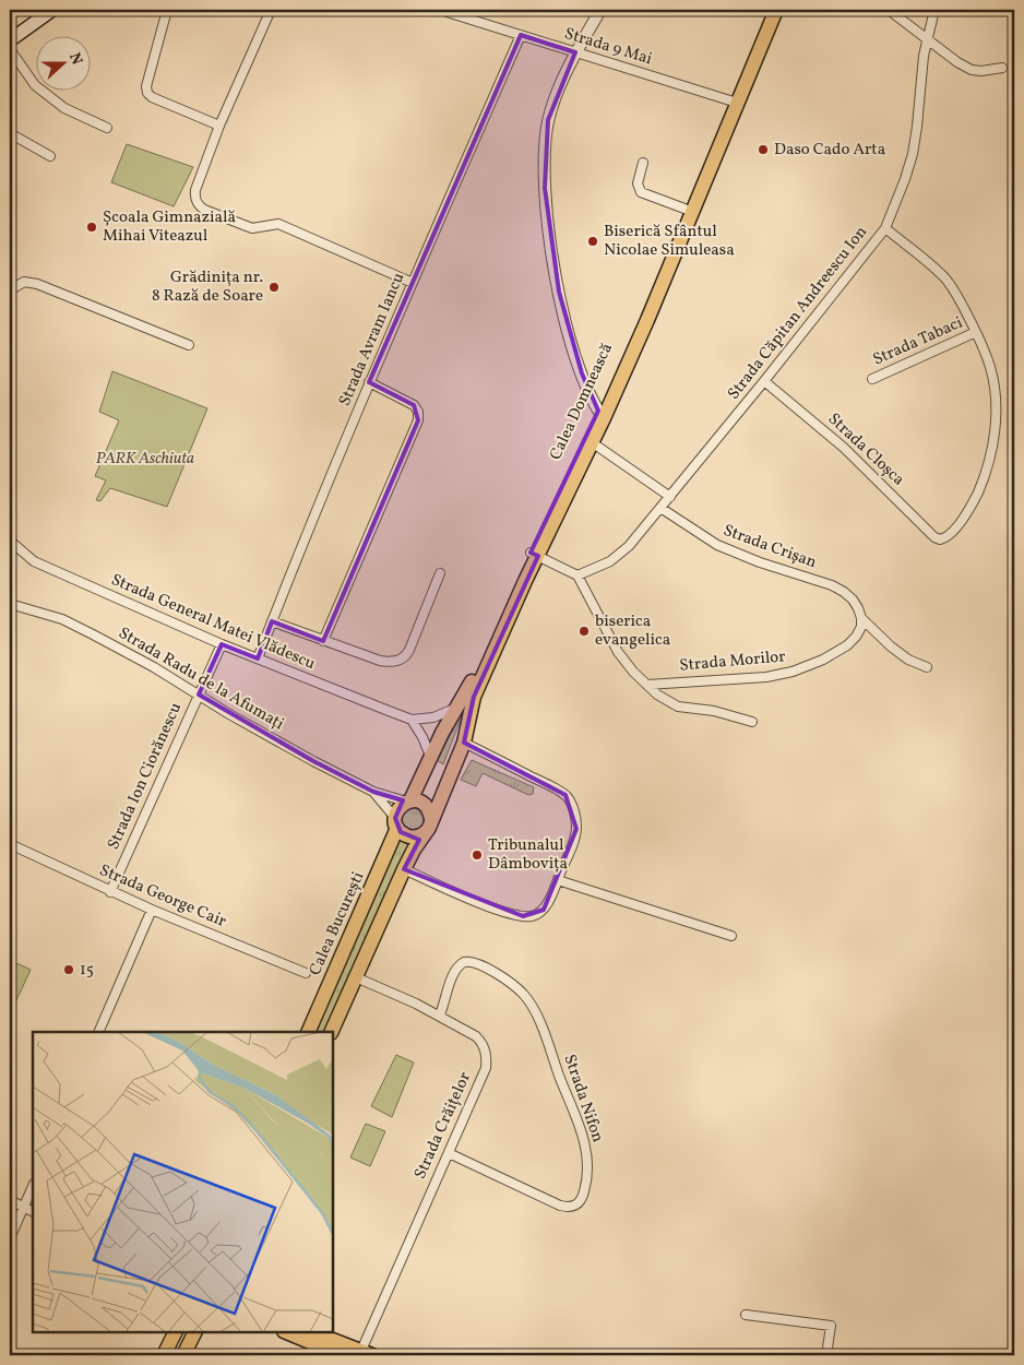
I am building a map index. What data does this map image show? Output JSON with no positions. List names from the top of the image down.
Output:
{
  "streets": {
    "main road": ["Calea Domnească", "Calea București"],
    "street": [
      "Strada 9 Mai",
      "Strada Căpitan Andreescu Ion",
      "Strada Avram Iancu",
      "Strada Tabaci",
      "Strada Cloșca",
      "Strada Crișan",
      "Strada General Matei Vlădescu",
      "Strada Morilor",
      "Strada Radu de la Afumați",
      "Strada Ion Ciorănescu",
      "Strada George Cair",
      "Strada Nifon",
      "Strada Crăițelor"
    ]
  },
  "crossings": [
    ["Strada 9 Mai", "Strada Avram Iancu"],
    ["Strada 9 Mai", "Calea Domnească"],
    ["Strada Căpitan Andreescu Ion", "Strada Cloșca"],
    ["Strada Căpitan Andreescu Ion", "Strada Crișan"],
    ["Strada Avram Iancu", "Strada General Matei Vlădescu"],
    ["Strada Tabaci", "Strada Cloșca"],
    ["Calea Domnească", "Strada General Matei Vlădescu"],
    ["Calea Domnească", "Strada Radu de la Afumați"],
    ["Calea Domnească", "Calea București"],
    ["Strada Crișan", "Strada Morilor"],
    ["Strada General Matei Vlădescu", "Strada Ion Ciorănescu"],
    ["Strada Radu de la Afumați", "Strada Ion Ciorănescu"],
    ["Strada Radu de la Afumați", "Calea București"],
    ["Strada Ion Ciorănescu", "Strada George Cair"],
    ["Strada Nifon", "Strada Crăițelor"]
  ],
  "parks": ["PARK Aschiuta"],
  "places": [
    "Daso Cado Arta",
    "Școala Gimnazială Mihai Viteazul",
    "Biserică Sfântul Nicolae Simuleasa",
    "Grădiniţa nr. 8 Rază de Soare",
    "biserica evangelica",
    "Tribunalul Dâmbovița",
    "15"
  ],
  "north": "right"
}
